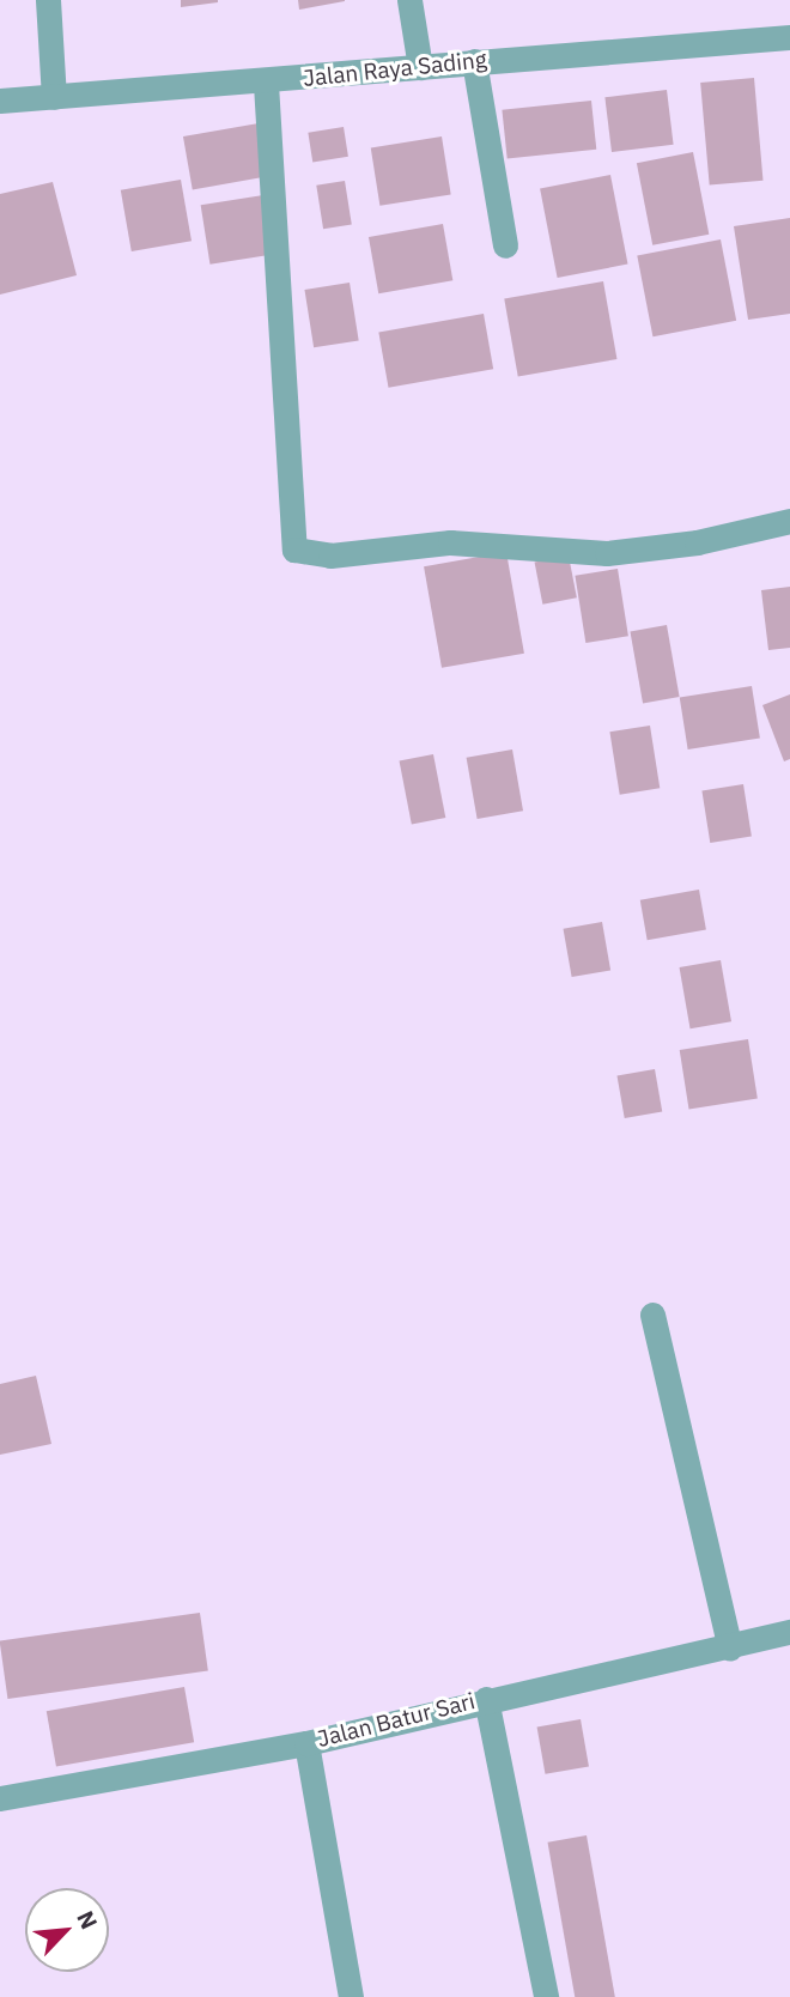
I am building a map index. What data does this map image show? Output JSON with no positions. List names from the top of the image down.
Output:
{
  "streets": {
    "street": ["Jalan Raya Sading", "Jalan Batur Sari"]
  },
  "north": "top right"
}
